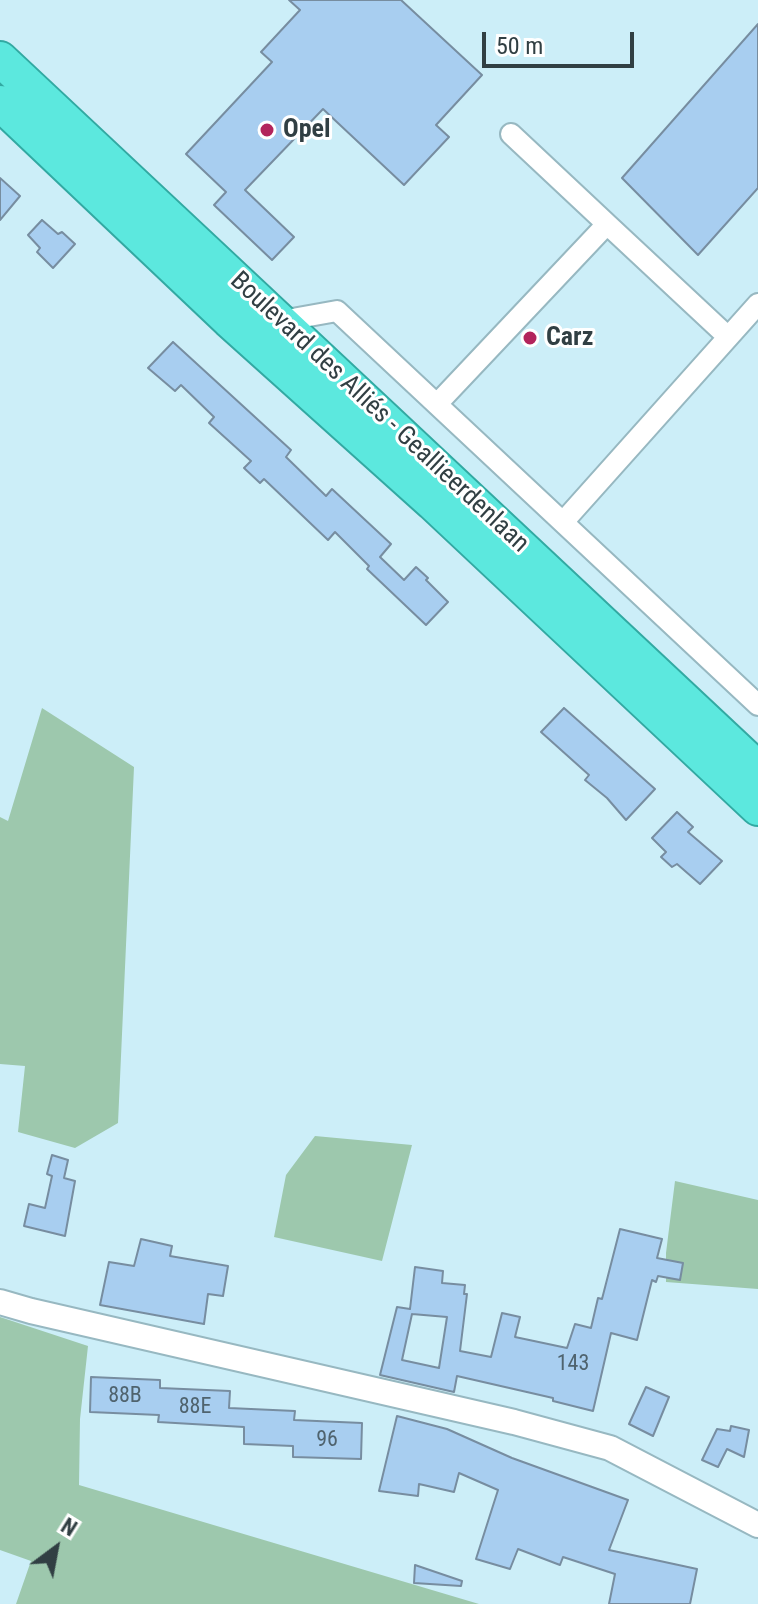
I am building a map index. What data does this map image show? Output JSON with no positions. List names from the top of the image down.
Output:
{
  "streets": {
    "highway": ["Boulevard des Alliés - Geallieerdenlaan"]
  },
  "places": ["Opel", "Carz"],
  "house_numbers": [
    "143",
    "88B",
    "88E",
    "96"
  ],
  "scale_bar": "50 m",
  "north": "top right"
}
